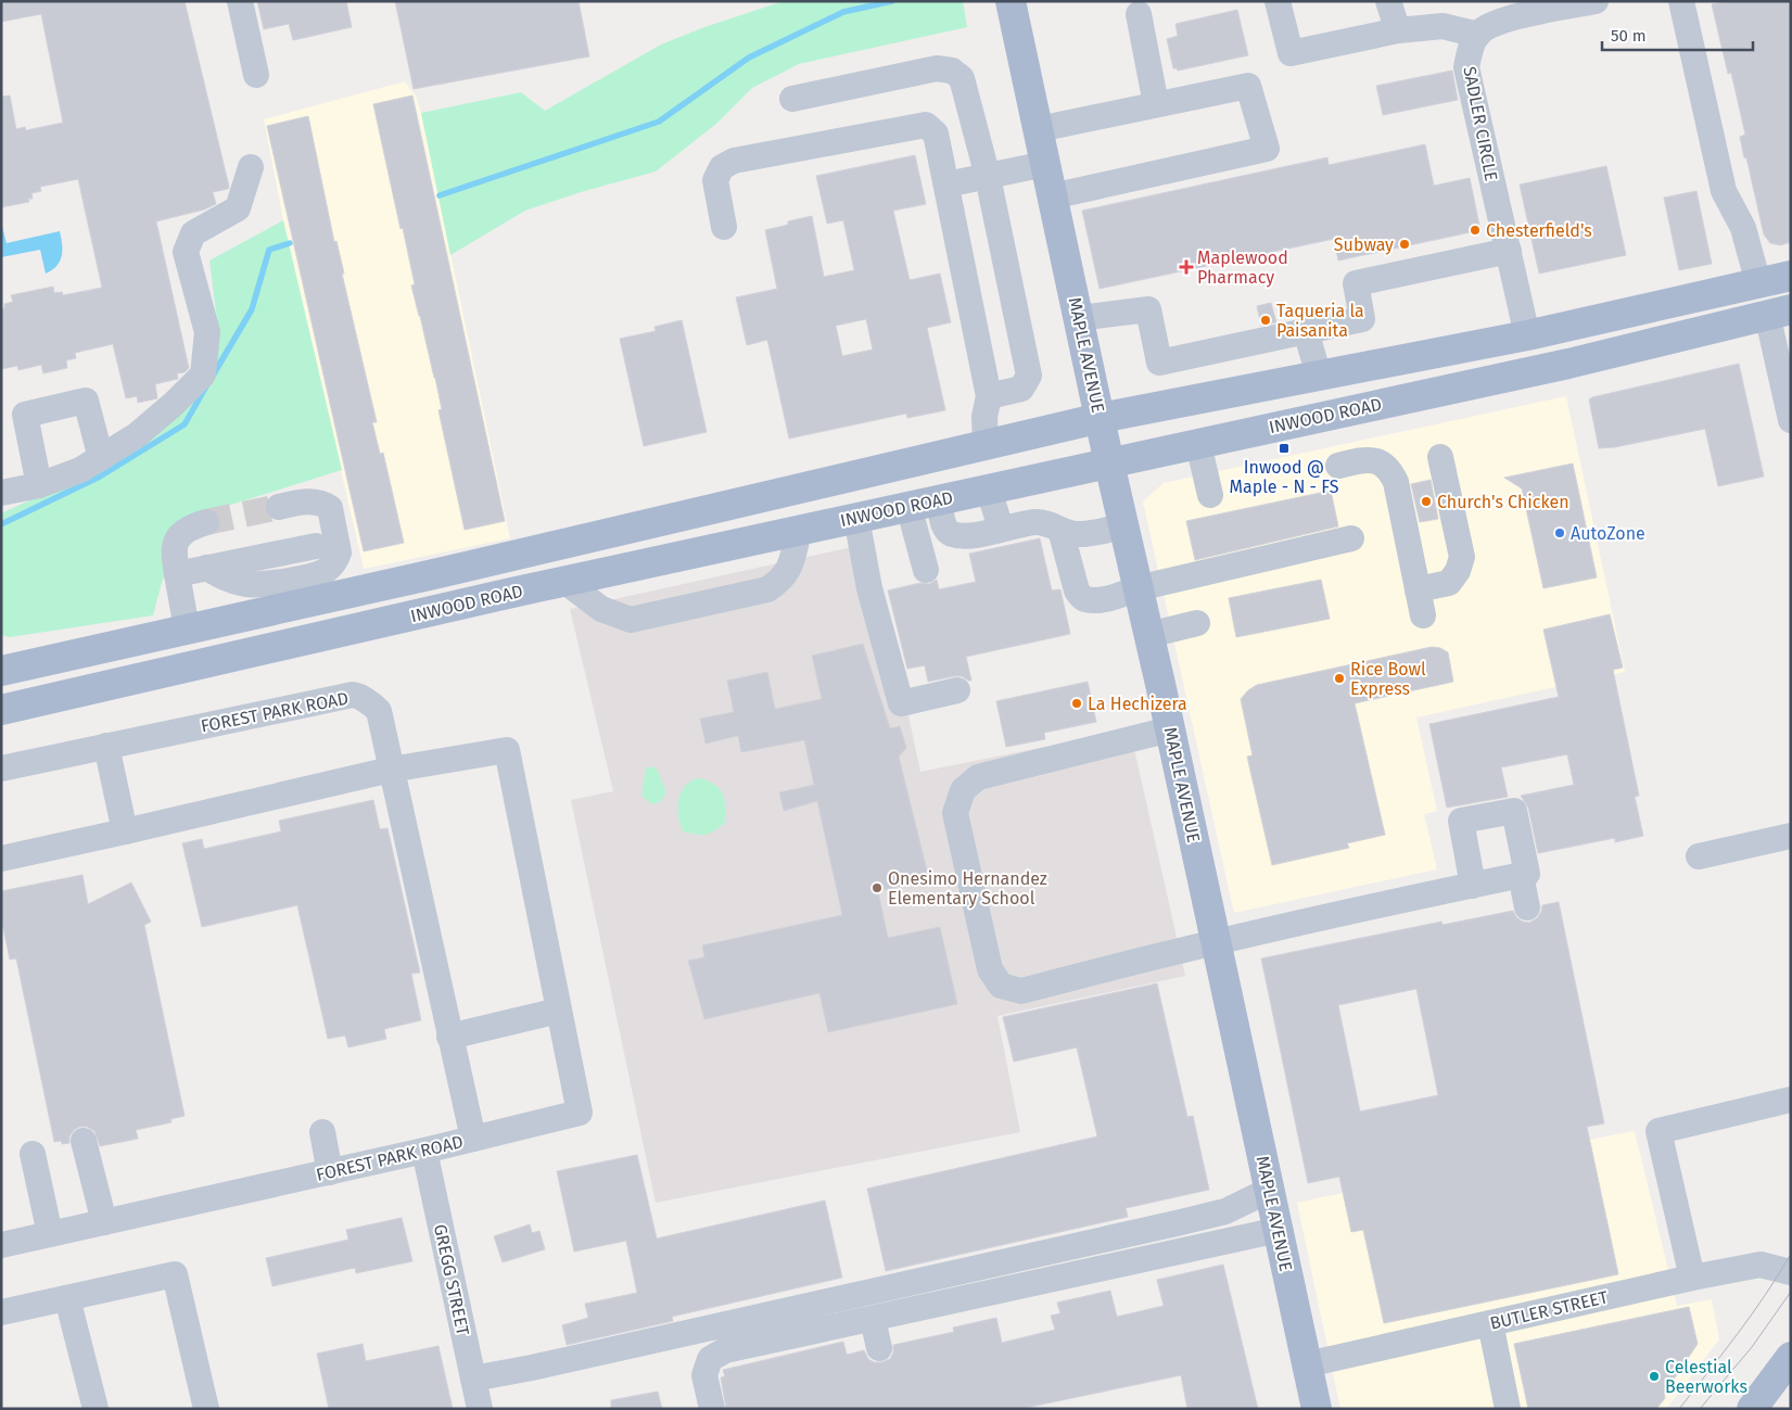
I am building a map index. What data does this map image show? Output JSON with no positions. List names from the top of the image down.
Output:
{
  "streets": {
    "main road": ["MAPLE AVENUE", "INWOOD ROAD"],
    "street": [
      "SADLER CIRCLE",
      "FOREST PARK ROAD",
      "GREGG STREET",
      "BUTLER STREET"
    ]
  },
  "crossings": [
    ["SADLER CIRCLE", "INWOOD ROAD"],
    ["MAPLE AVENUE", "INWOOD ROAD"],
    ["MAPLE AVENUE", "BUTLER STREET"],
    ["FOREST PARK ROAD", "GREGG STREET"]
  ],
  "places": {
    "other": [
      "Chesterfield's",
      "Subway",
      "Taqueria la Paisanita",
      "Church's Chicken",
      "AutoZone",
      "Rice Bowl Express",
      "La Hechizera",
      "Onesimo Hernandez Elementary School",
      "Celestial Beerworks"
    ],
    "health": ["Maplewood Pharmacy"],
    "transit": ["Inwood @ Maple - N - FS"]
  },
  "scale_bar": "50 m"
}
